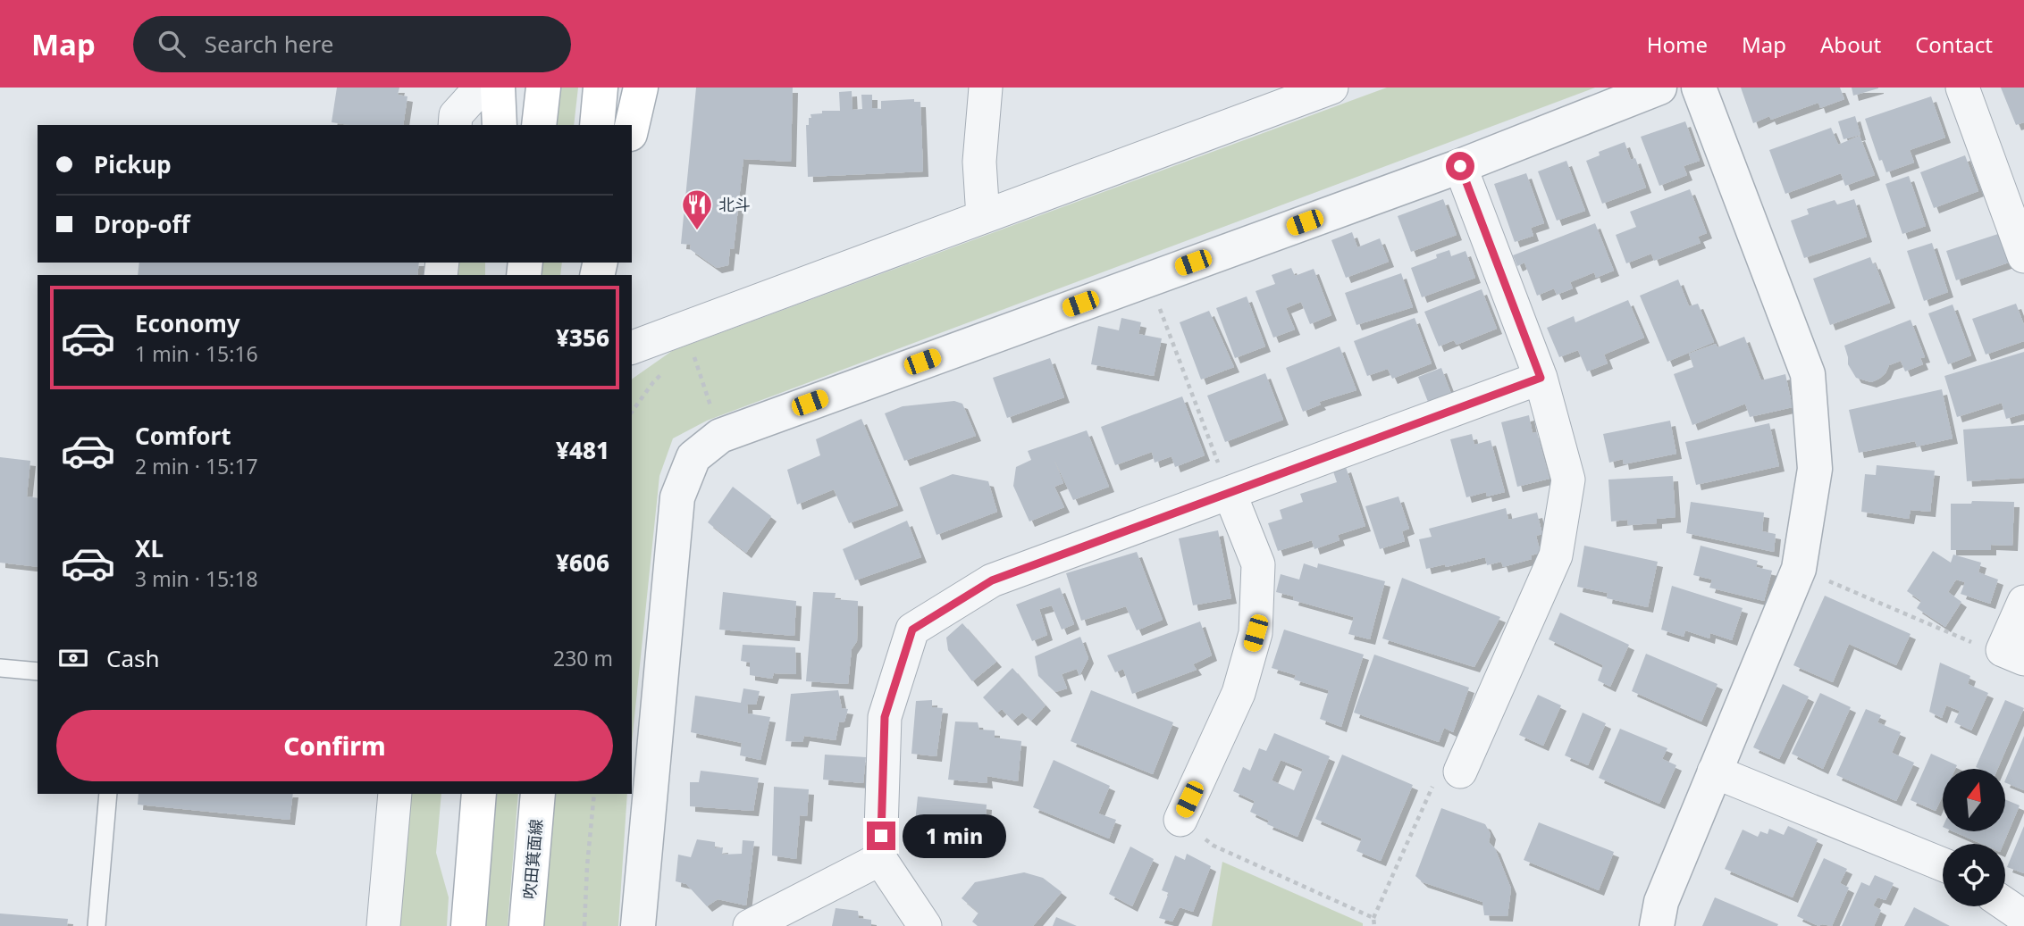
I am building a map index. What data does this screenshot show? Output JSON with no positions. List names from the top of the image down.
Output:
{
  "streets": {
    "main road": ["吹田箕面線"]
  },
  "places": {
    "restaurant": ["北斗"]
  },
  "north": "top",
  "page": {
    "header": "Map",
    "search": "Search here",
    "nav": [
      "Home",
      "Map",
      "About",
      "Contact"
    ],
    "banner": ["Pickup", "Drop-off"],
    "list": [
      {
        "name": "Economy",
        "note": "1 min · 15:16",
        "value": "¥356"
      },
      {
        "name": "Comfort",
        "note": "2 min · 15:17",
        "value": "¥481"
      },
      {
        "name": "XL",
        "note": "3 min · 15:18",
        "value": "¥606"
      }
    ],
    "pay": ["Cash", "230 m"],
    "buttons": "Confirm",
    "bubble": "1 min"
  }
}
